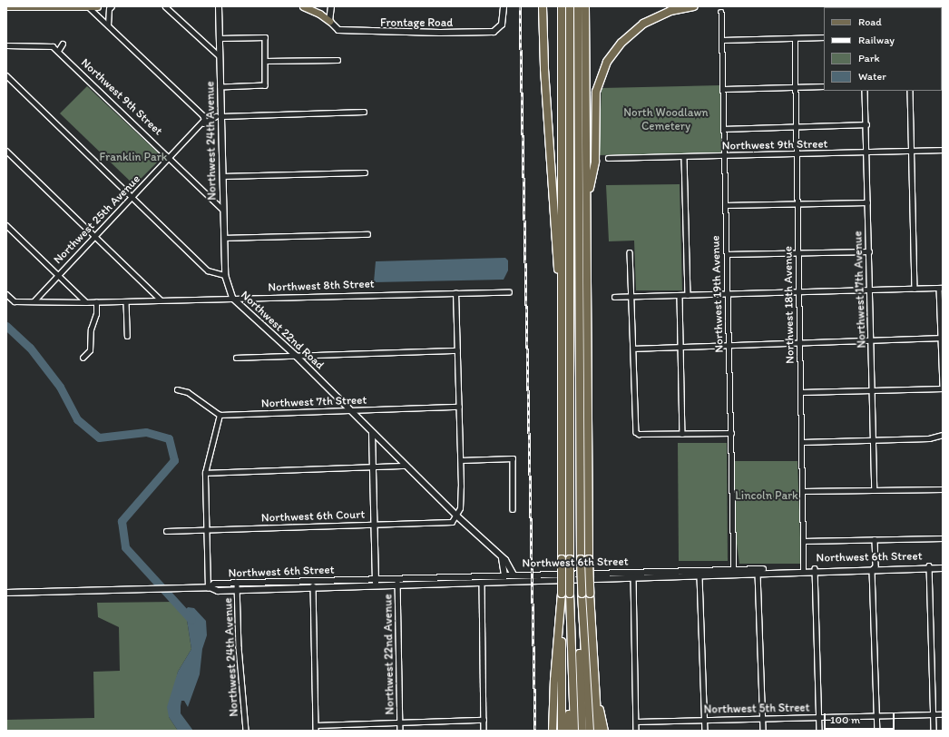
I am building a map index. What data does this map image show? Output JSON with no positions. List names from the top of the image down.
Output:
{
  "streets": {
    "street": [
      "Frontage Road",
      "Northwest 9th Street",
      "Northwest 24th Avenue",
      "Northwest 25th Avenue",
      "Northwest 8th Street",
      "Northwest 17th Avenue",
      "Northwest 19th Avenue",
      "Northwest 18th Avenue",
      "Northwest 22nd Road",
      "Northwest 7th Street",
      "Northwest 6th Court",
      "Northwest 6th Street",
      "Northwest 22nd Avenue",
      "Northwest 5th Street"
    ]
  },
  "crossings": [
    ["Northwest 9th Street", "Northwest 24th Avenue"],
    ["Northwest 9th Street", "Northwest 25th Avenue"],
    ["Northwest 9th Street", "Northwest 17th Avenue"],
    ["Northwest 9th Street", "Northwest 19th Avenue"],
    ["Northwest 9th Street", "Northwest 18th Avenue"],
    ["Northwest 24th Avenue", "Northwest 25th Avenue"],
    ["Northwest 24th Avenue", "Northwest 22nd Road"],
    ["Northwest 24th Avenue", "Northwest 7th Street"],
    ["Northwest 24th Avenue", "Northwest 6th Court"],
    ["Northwest 24th Avenue", "Northwest 6th Street"],
    ["Northwest 25th Avenue", "Northwest 8th Street"],
    ["Northwest 8th Street", "Northwest 22nd Road"],
    ["Northwest 19th Avenue", "Northwest 6th Street"],
    ["Northwest 18th Avenue", "Northwest 6th Street"],
    ["Northwest 22nd Road", "Northwest 7th Street"],
    ["Northwest 22nd Road", "Northwest 6th Court"],
    ["Northwest 22nd Road", "Northwest 6th Street"],
    ["Northwest 22nd Road", "Northwest 22nd Avenue"],
    ["Northwest 6th Court", "Northwest 22nd Avenue"],
    ["Northwest 6th Street", "Northwest 22nd Avenue"]
  ],
  "parks": ["North Woodlawn Cemetery", "Franklin Park", "Lincoln Park"],
  "legend": [
    "Road",
    "Railway",
    "Park",
    "Water"
  ],
  "scale_bar": "100 m"
}
